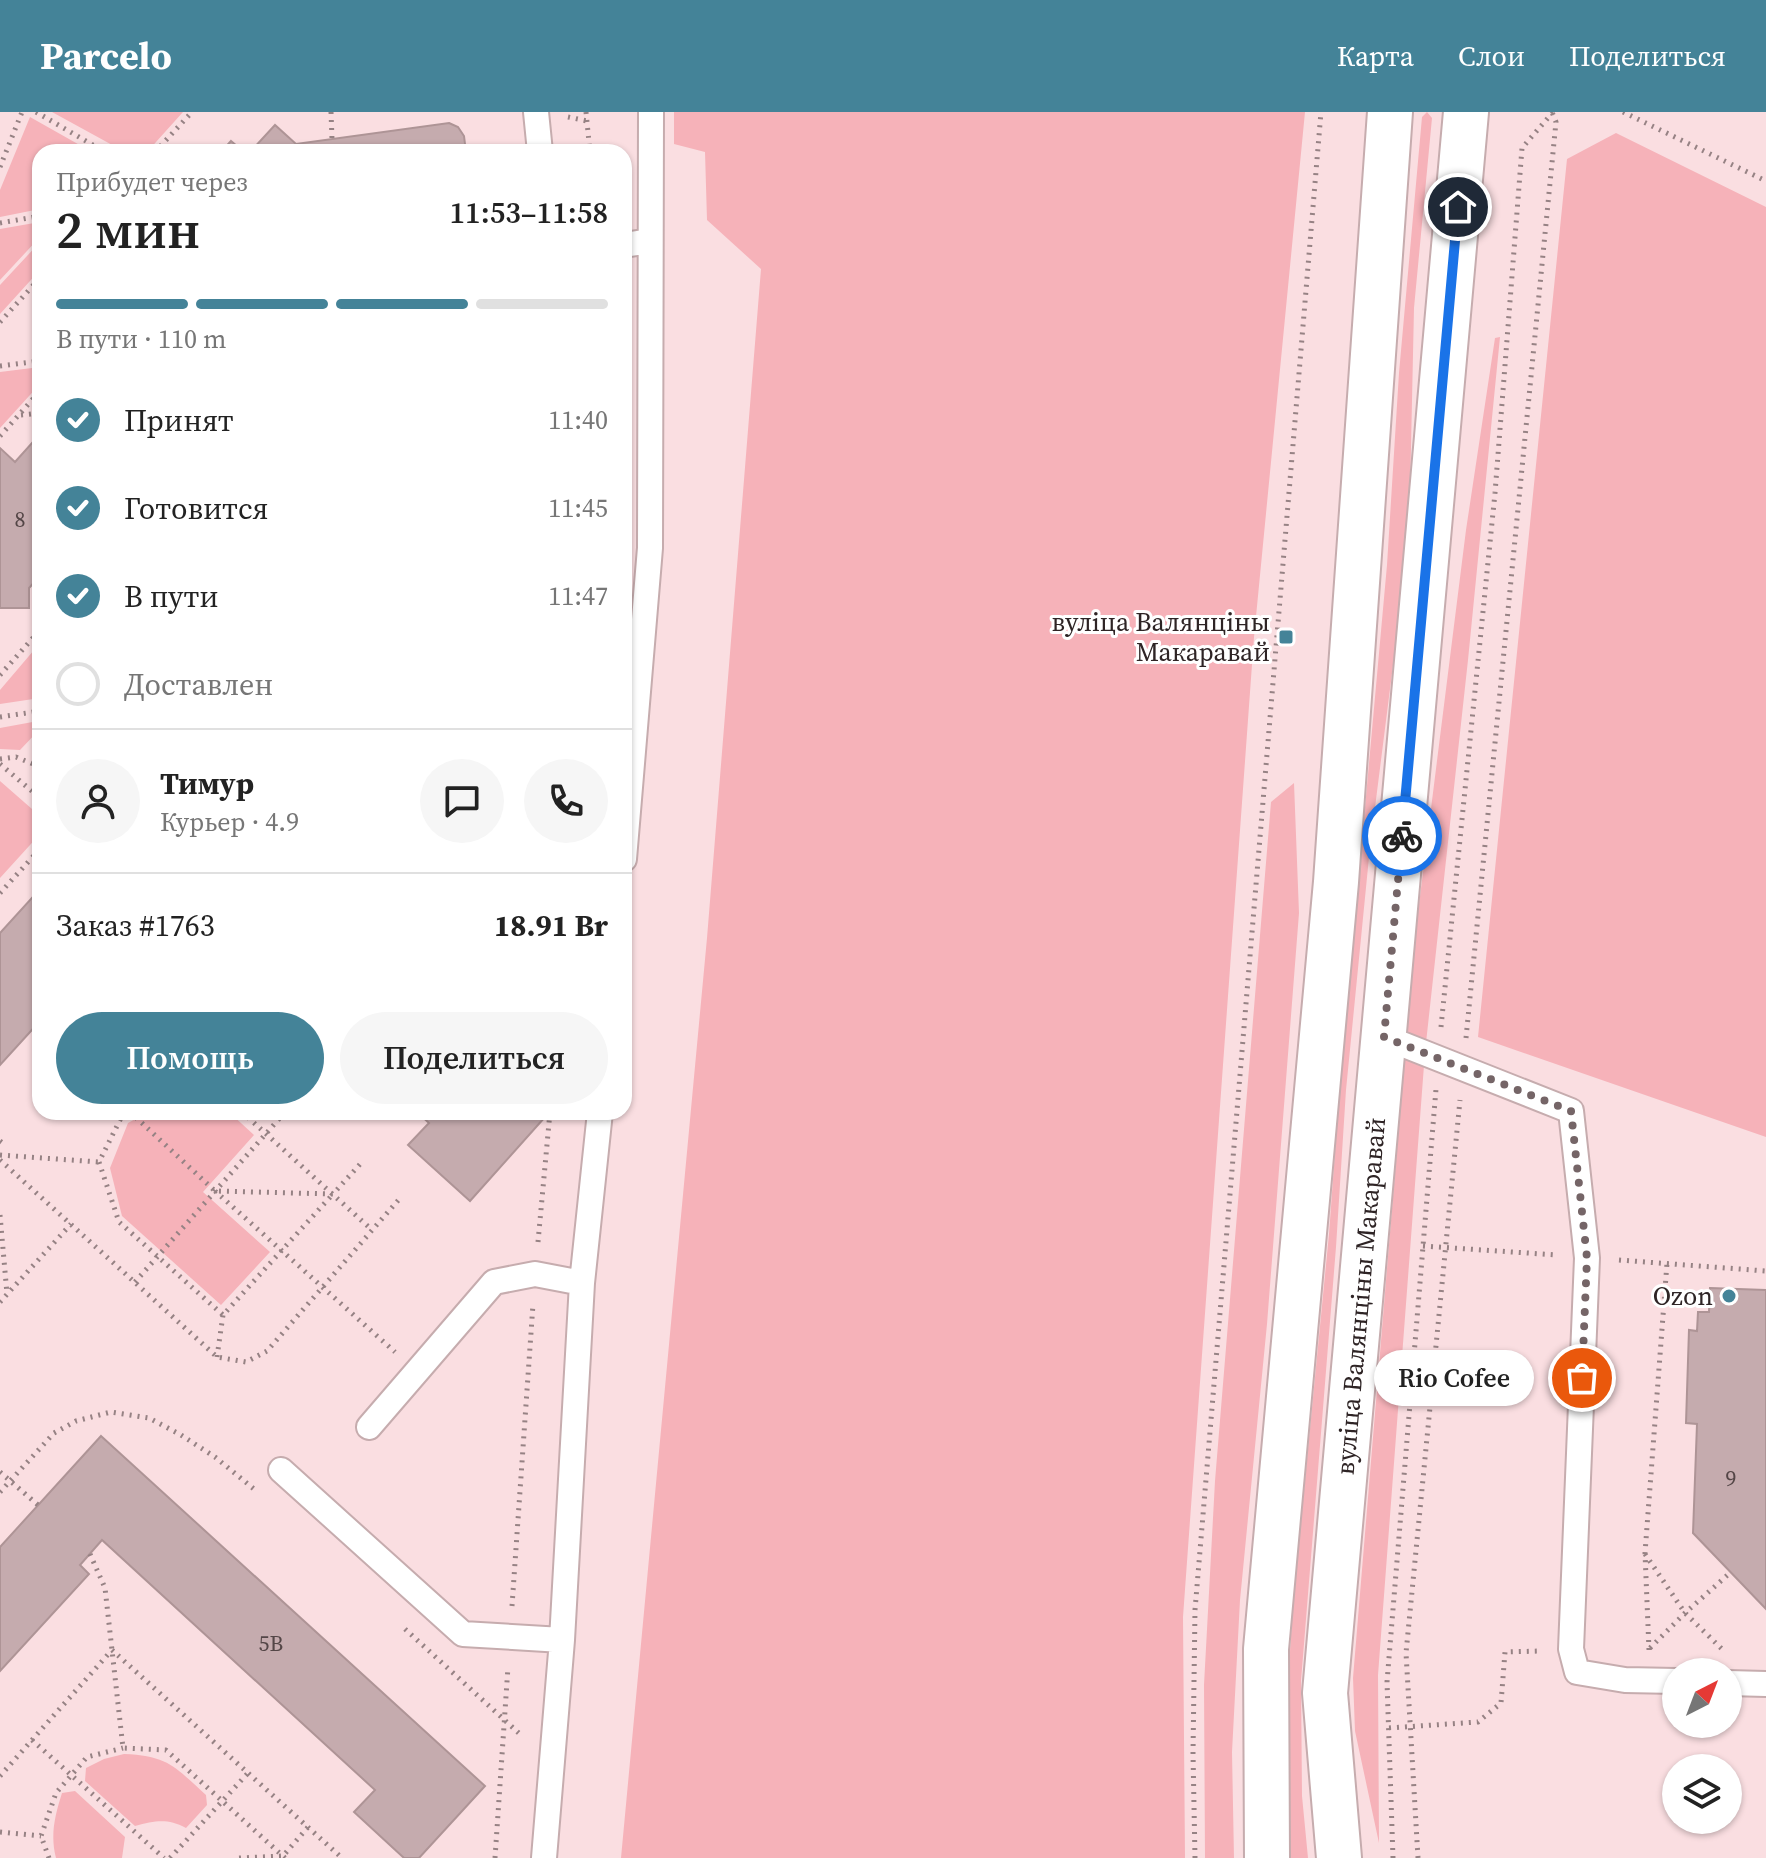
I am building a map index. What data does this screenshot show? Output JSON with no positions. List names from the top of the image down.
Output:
{
  "streets": {
    "street": ["вуліца Валянціны Макаравай"]
  },
  "places": {
    "transit": ["вуліца Валянціны Макаравай"],
    "other": ["Ozon", "Rio Cofee"]
  },
  "house_numbers": ["8", "9", "5В"],
  "north": "top right",
  "page": {
    "header": "Parcelo",
    "nav": ["Карта", "Слои", "Поделиться"],
    "heading": ["2 мин", "Прибудет через", "11:53–11:58"],
    "panel": [
      "Тимур",
      "Курьер · 4.9",
      "Заказ #1763",
      "18.91 Br"
    ],
    "bar": "В пути · 110 m",
    "list": [
      ["Принят", "11:40"],
      ["Готовится", "11:45"],
      ["В пути", "11:47"],
      "Доставлен"
    ],
    "buttons": ["Помощь", "Поделиться"],
    "bubble": "Rio Cofee"
  }
}
